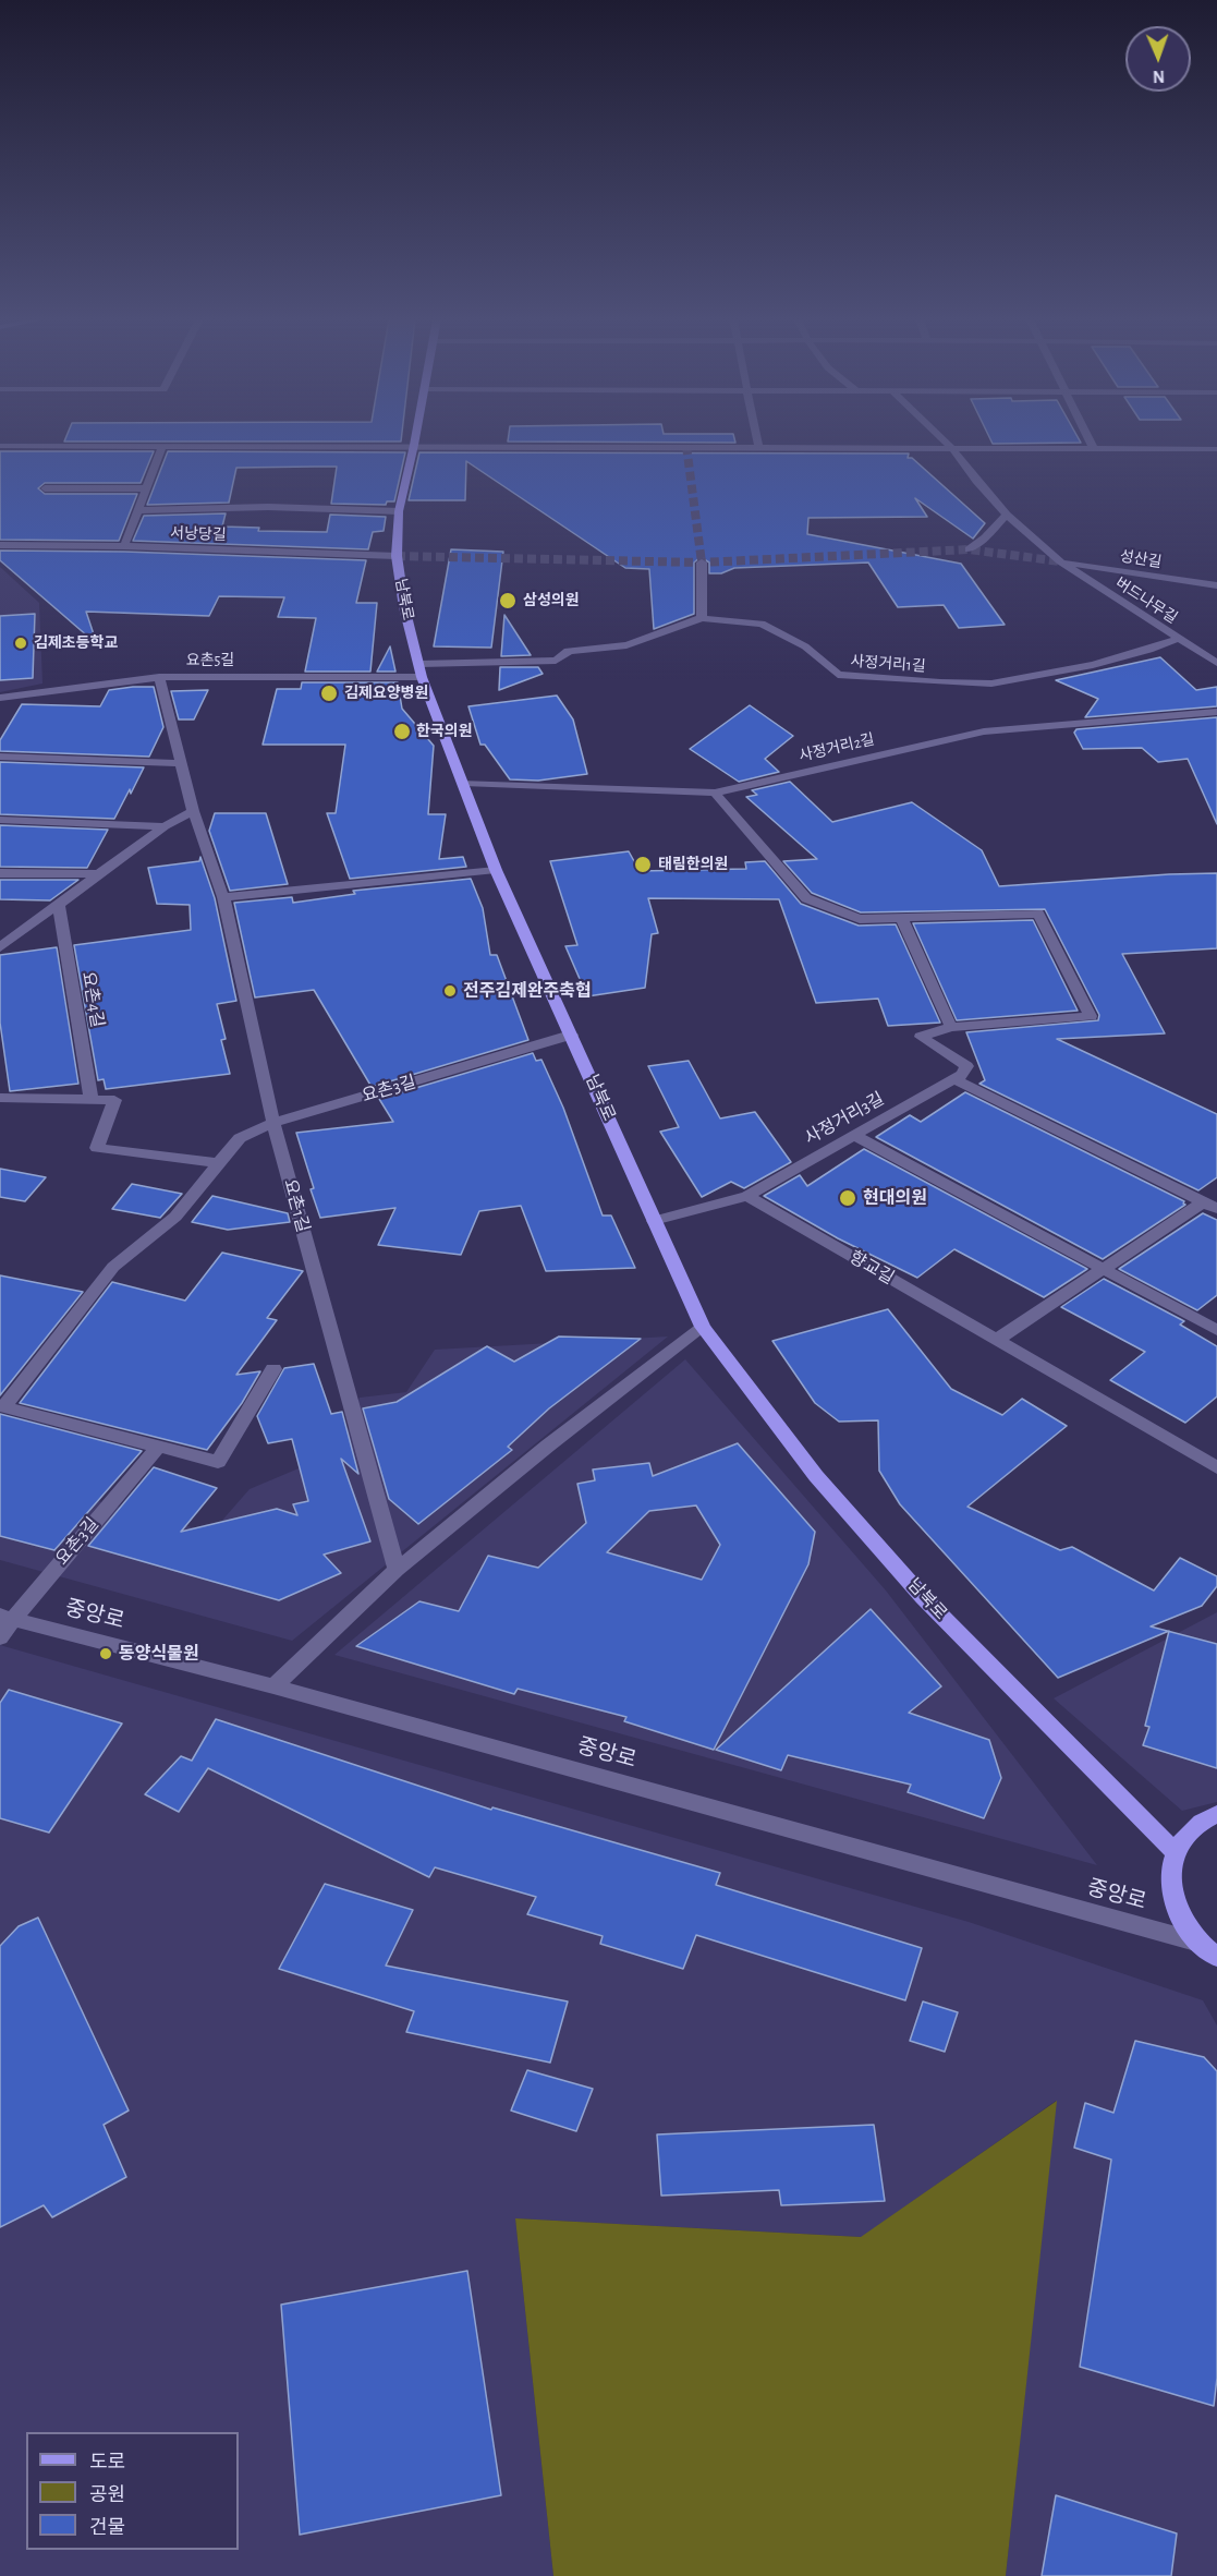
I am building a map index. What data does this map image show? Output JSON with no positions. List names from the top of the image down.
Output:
{
  "streets": {
    "main road": ["남북로"],
    "street": [
      "서낭당길",
      "성산길",
      "버드나무길",
      "요촌5길",
      "사정거리1길",
      "사정거리2길",
      "요촌4길",
      "요촌3길",
      "사정거리3길",
      "요촌1길",
      "향교길",
      "중앙로"
    ]
  },
  "crossings": [
    ["서낭당길", "남북로"],
    ["성산길", "버드나무길"],
    ["남북로", "요촌5길"],
    ["남북로", "사정거리1길"],
    ["남북로", "사정거리2길"],
    ["남북로", "요촌3길"],
    ["남북로", "사정거리3길"],
    ["버드나무길", "사정거리1길"],
    ["요촌5길", "사정거리1길"],
    ["요촌5길", "요촌1길"],
    ["요촌3길", "요촌1길"],
    ["요촌3길", "중앙로"],
    ["사정거리3길", "향교길"]
  ],
  "places": [
    "삼성의원",
    "김제초등학교",
    "김제요양병원",
    "한국의원",
    "태림한의원",
    "전주김제완주축협",
    "현대의원",
    "동양식물원"
  ],
  "legend": ["도로", "공원", "건물"],
  "north": "bottom"
}
